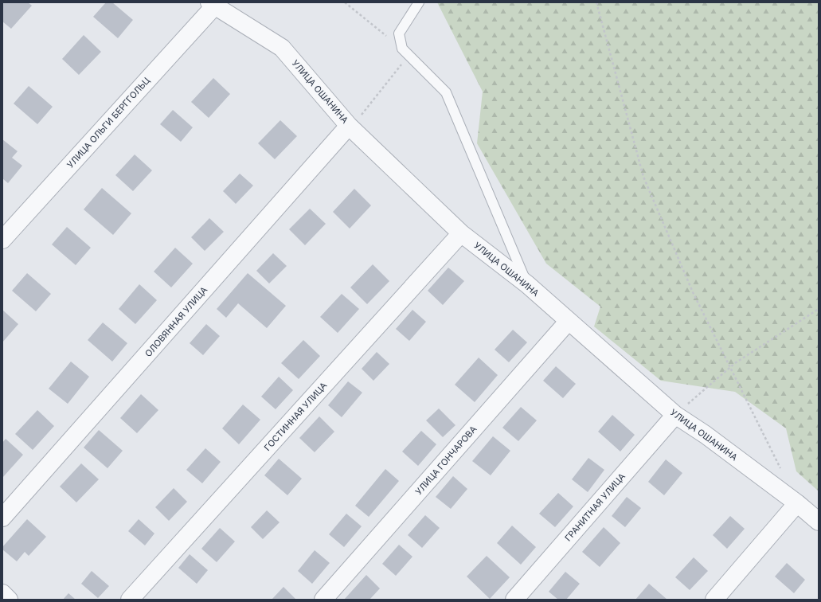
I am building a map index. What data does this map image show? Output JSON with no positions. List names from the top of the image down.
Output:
{
  "streets": {
    "street": [
      "УЛИЦА ОШАНИНА",
      "УЛИЦА ОЛЬГИ БЕРГГОЛЬЦ",
      "ОЛОВЯННАЯ УЛИЦА",
      "ГОСТИННАЯ УЛИЦА",
      "УЛИЦА ГОНЧАРОВА",
      "ГРАНИТНАЯ УЛИЦА"
    ]
  },
  "crossings": [
    ["УЛИЦА ОШАНИНА", "УЛИЦА ОЛЬГИ БЕРГГОЛЬЦ"],
    ["УЛИЦА ОШАНИНА", "ОЛОВЯННАЯ УЛИЦА"],
    ["УЛИЦА ОШАНИНА", "ГОСТИННАЯ УЛИЦА"],
    ["УЛИЦА ОШАНИНА", "УЛИЦА ГОНЧАРОВА"],
    ["УЛИЦА ОШАНИНА", "ГРАНИТНАЯ УЛИЦА"]
  ]
}
